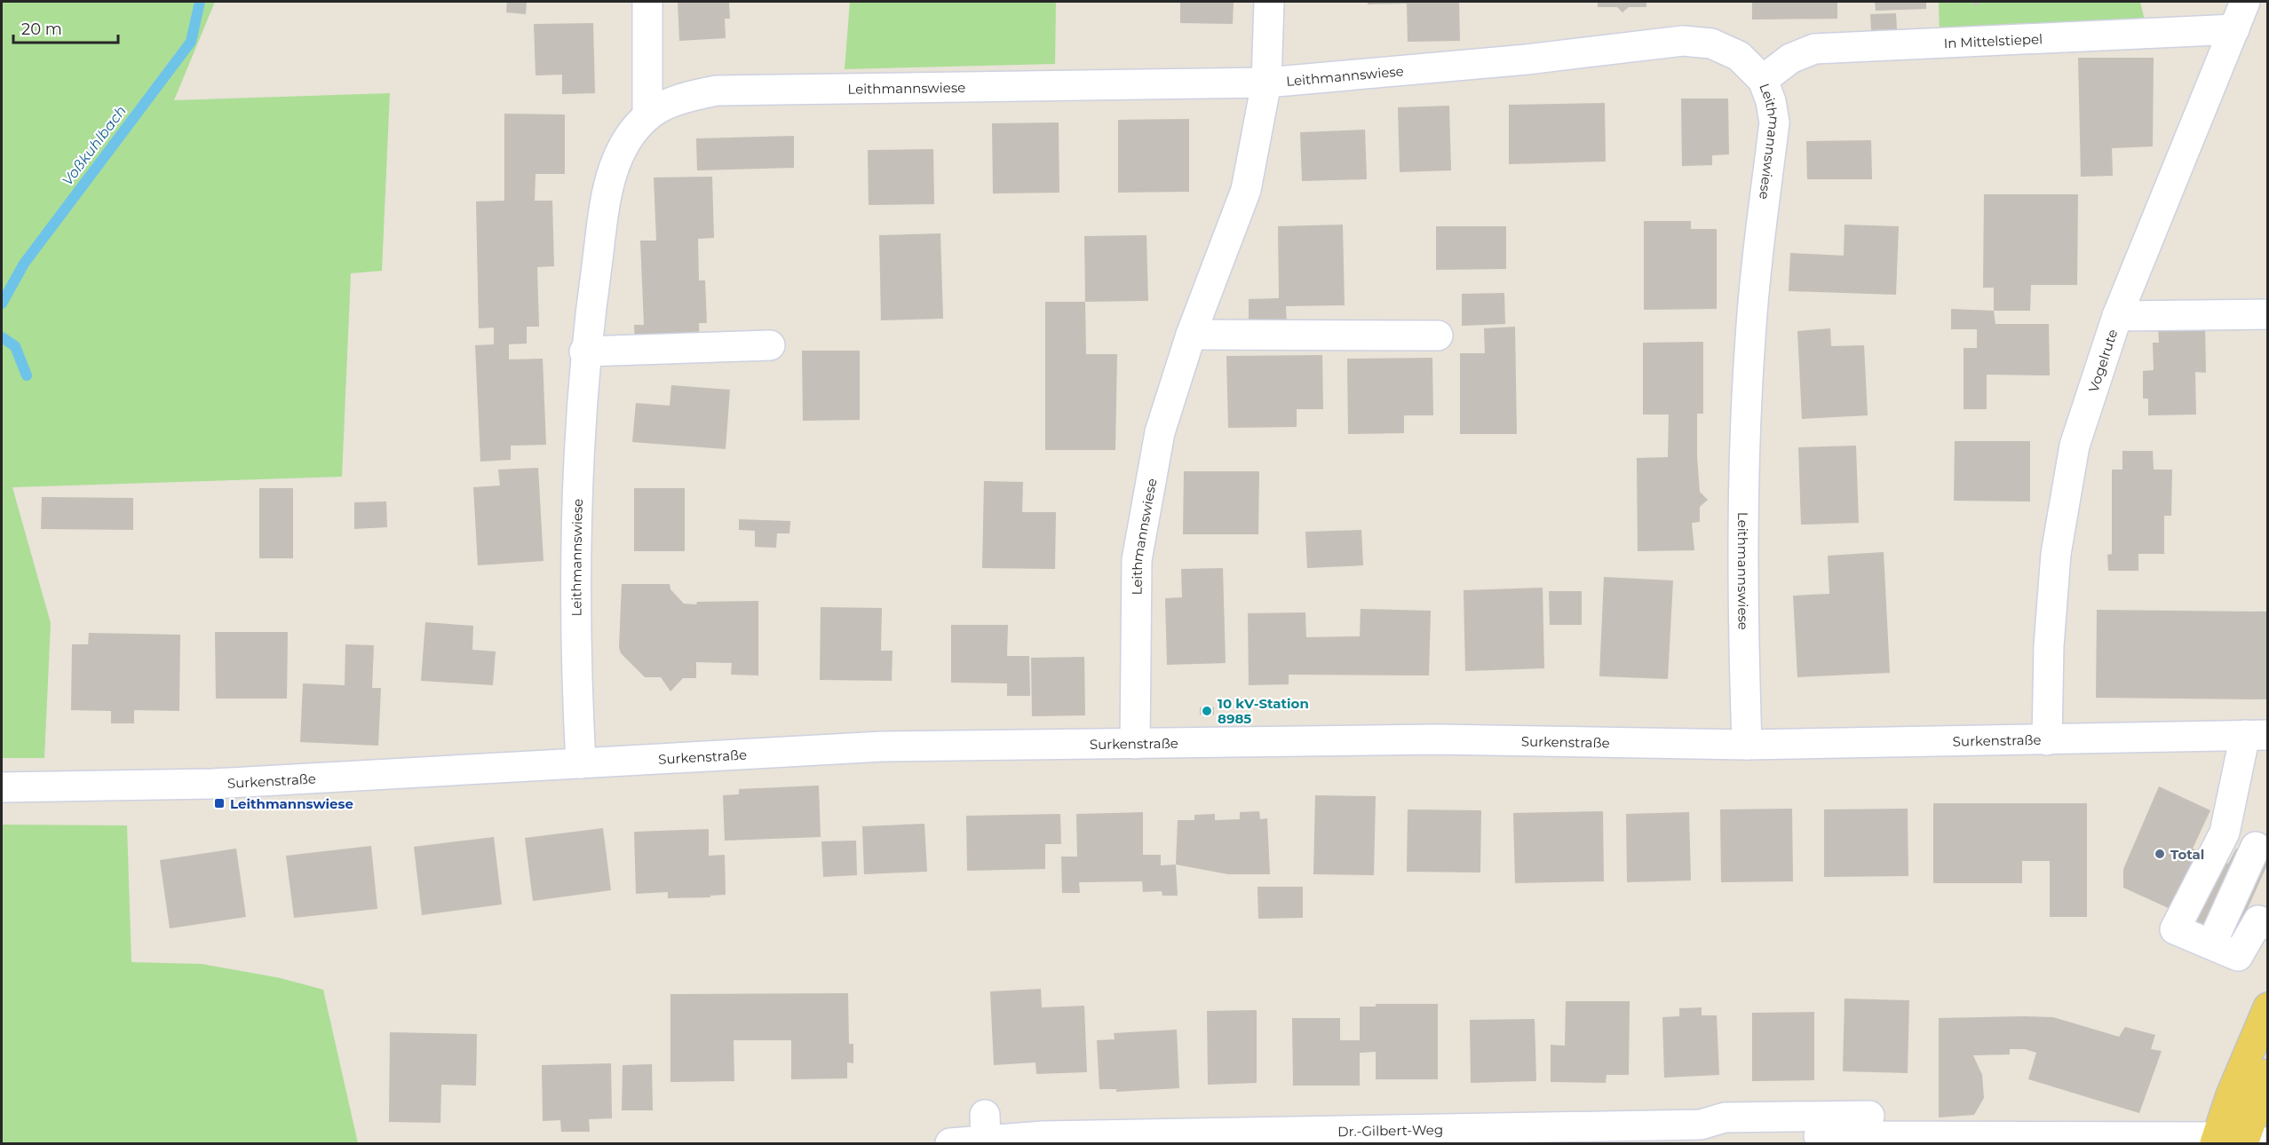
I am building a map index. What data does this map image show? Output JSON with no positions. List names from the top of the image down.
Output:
{
  "streets": {
    "street": [
      "In Mittelstiepel",
      "Leithmannswiese",
      "Vogelrute",
      "Surkenstraße",
      "Dr.-Gilbert-Weg"
    ]
  },
  "crossings": [
    ["In Mittelstiepel", "Leithmannswiese"],
    ["In Mittelstiepel", "Vogelrute"],
    ["Leithmannswiese", "Surkenstraße"],
    ["Vogelrute", "Surkenstraße"]
  ],
  "water": ["Voßkuhlbach"],
  "places": {
    "other": ["10 kV-Station 8985", "Total"],
    "transit": ["Leithmannswiese"]
  },
  "scale_bar": "20 m"
}
